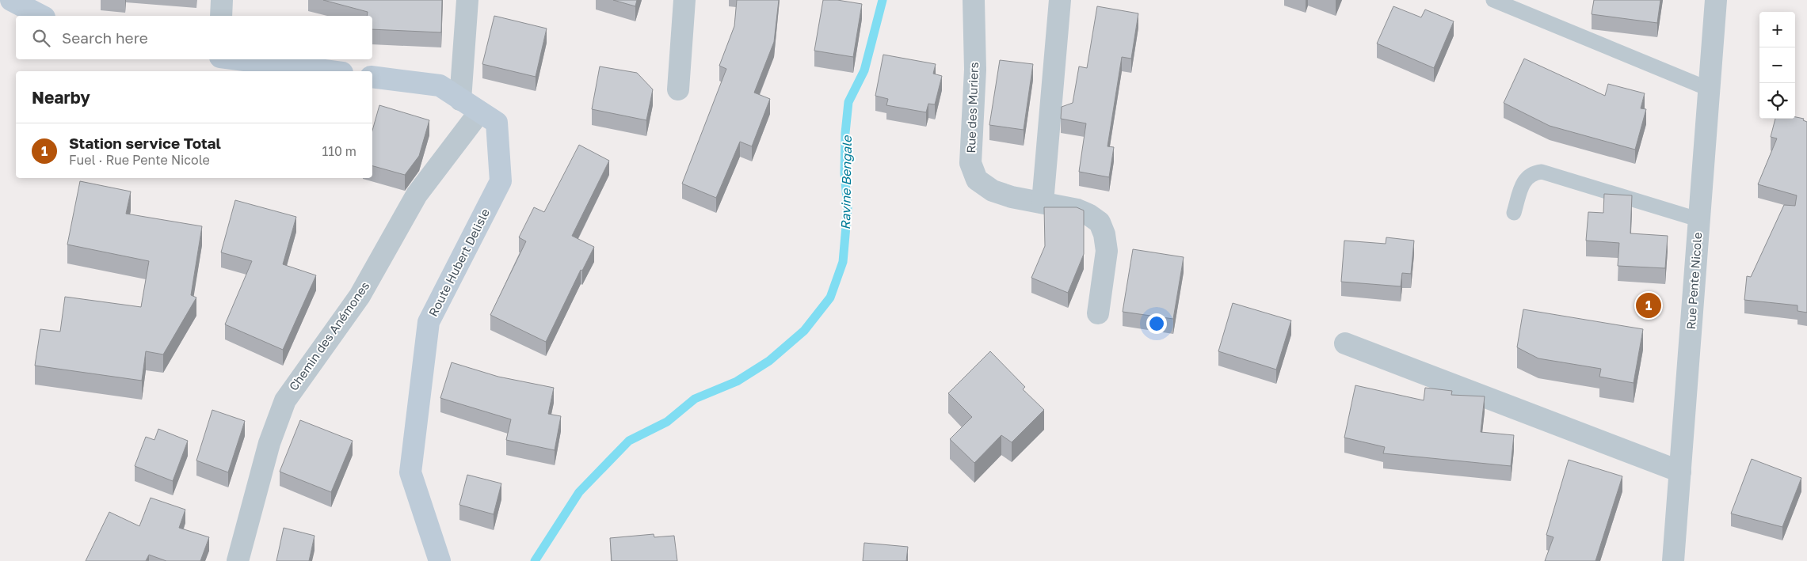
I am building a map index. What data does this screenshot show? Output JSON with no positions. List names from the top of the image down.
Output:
{
  "streets": {
    "main road": ["Route Hubert Delisle"],
    "street": ["Rue des Muriers", "Rue Pente Nicole", "Chemin des Anémones"]
  },
  "crossings": [
    ["Route Hubert Delisle", "Chemin des Anémones"]
  ],
  "water": ["Ravine Bengale"],
  "page": {
    "map_buttons": ["+", "−"],
    "search": "Search here",
    "heading": "Nearby",
    "list": [
      {
        "mark": "1",
        "name": "Station service Total",
        "note": "Fuel · Rue Pente Nicole",
        "value": "110 m"
      }
    ],
    "pins": "1"
  }
}
